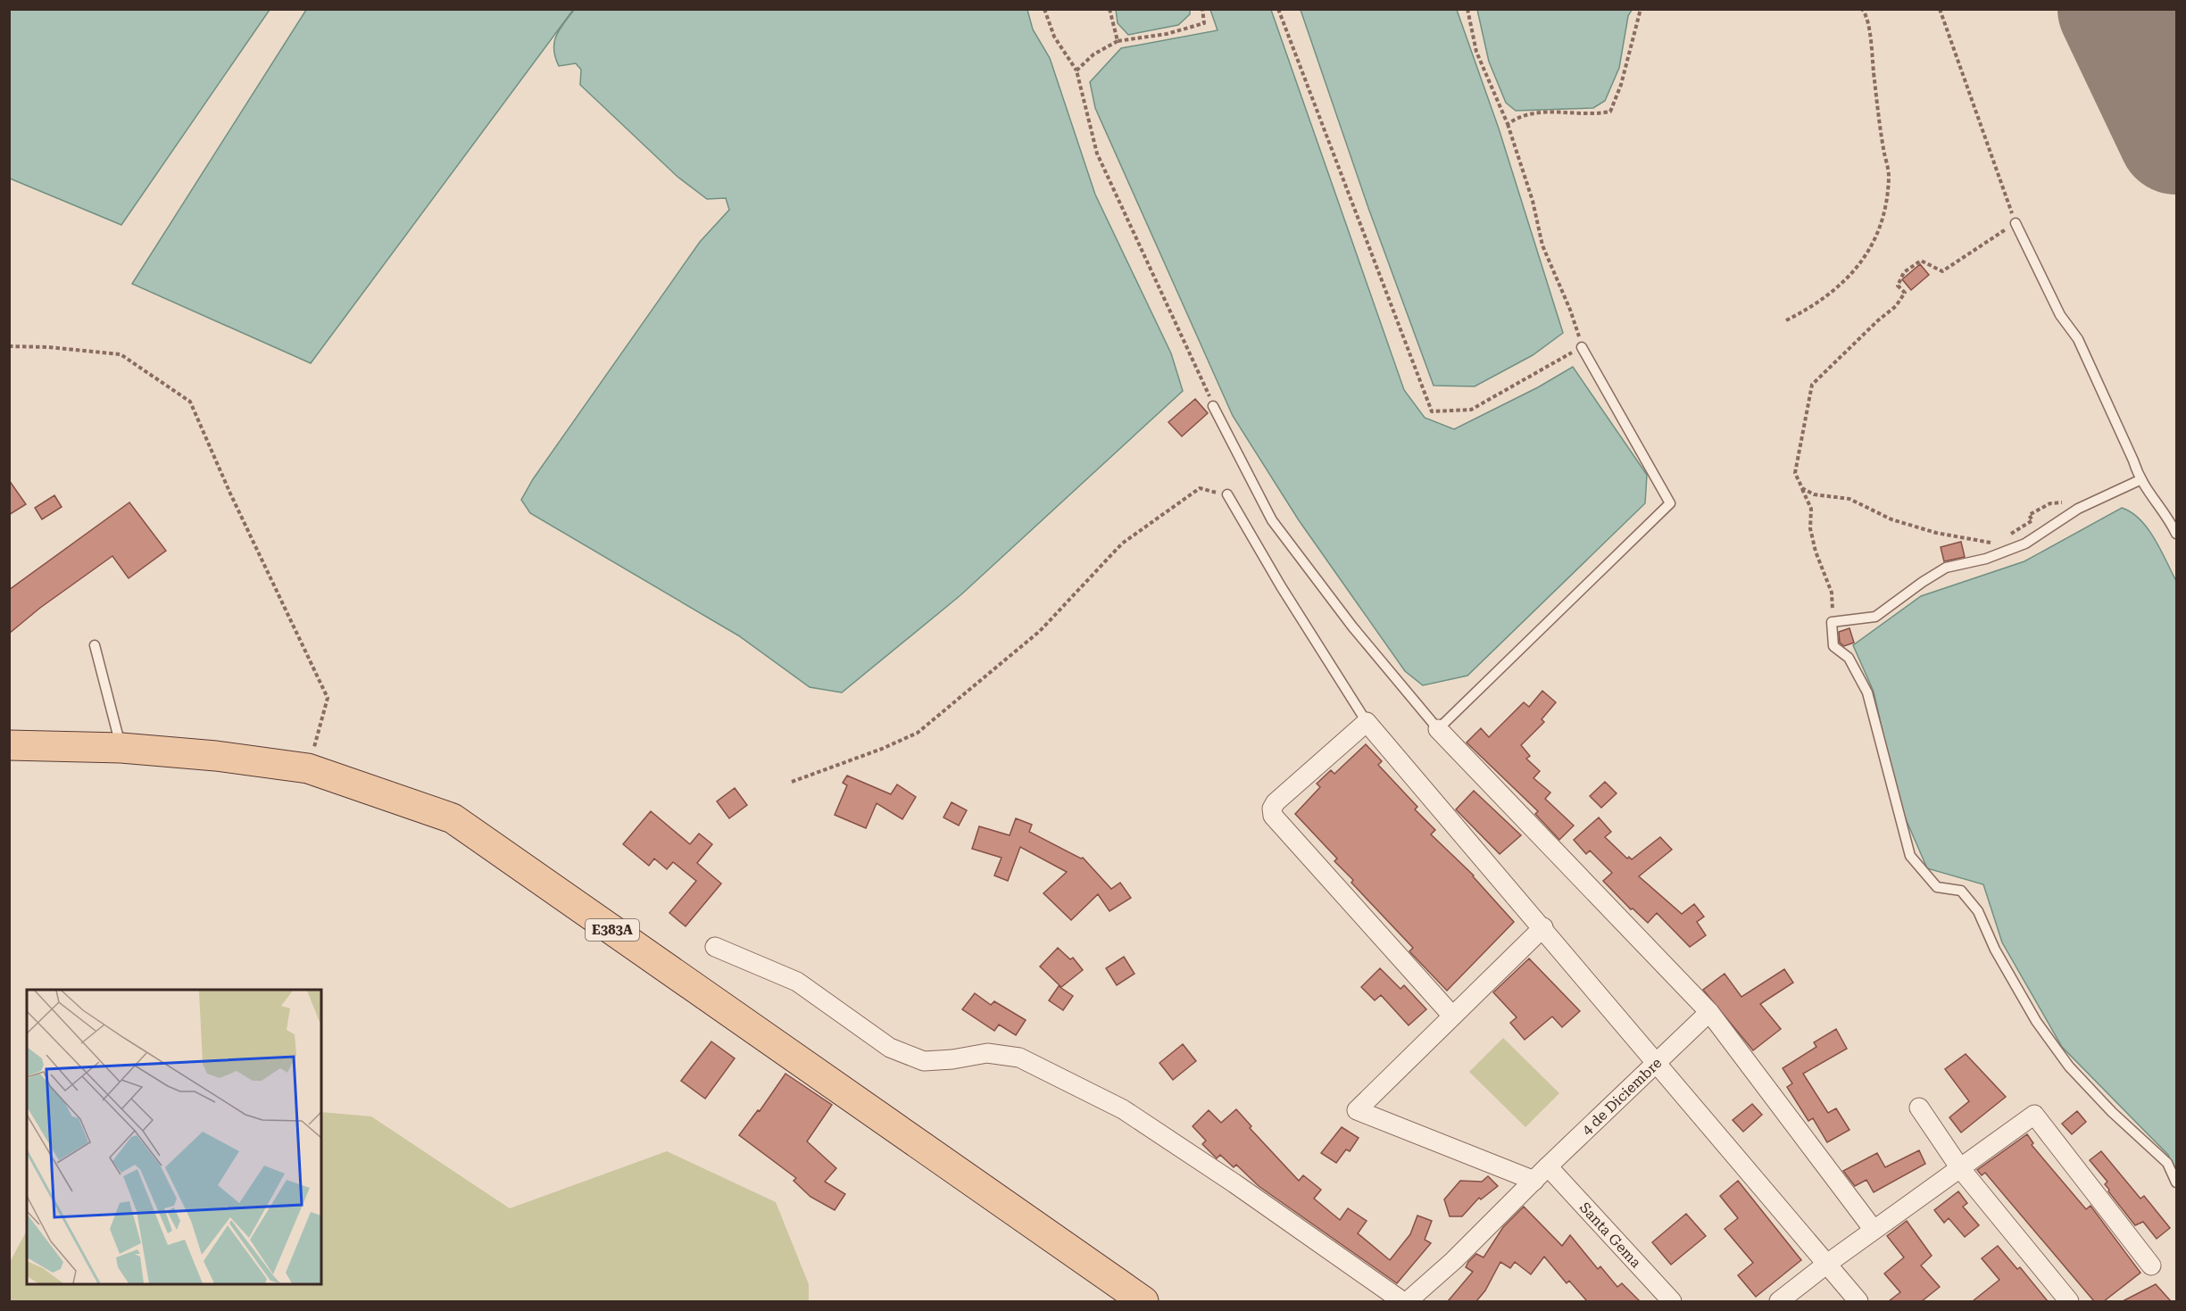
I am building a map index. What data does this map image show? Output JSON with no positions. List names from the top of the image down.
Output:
{
  "streets": {
    "main road": ["E383A"],
    "street": ["4 de Diciembre", "Santa Gema"]
  },
  "crossings": [
    ["4 de Diciembre", "Santa Gema"]
  ]
}
